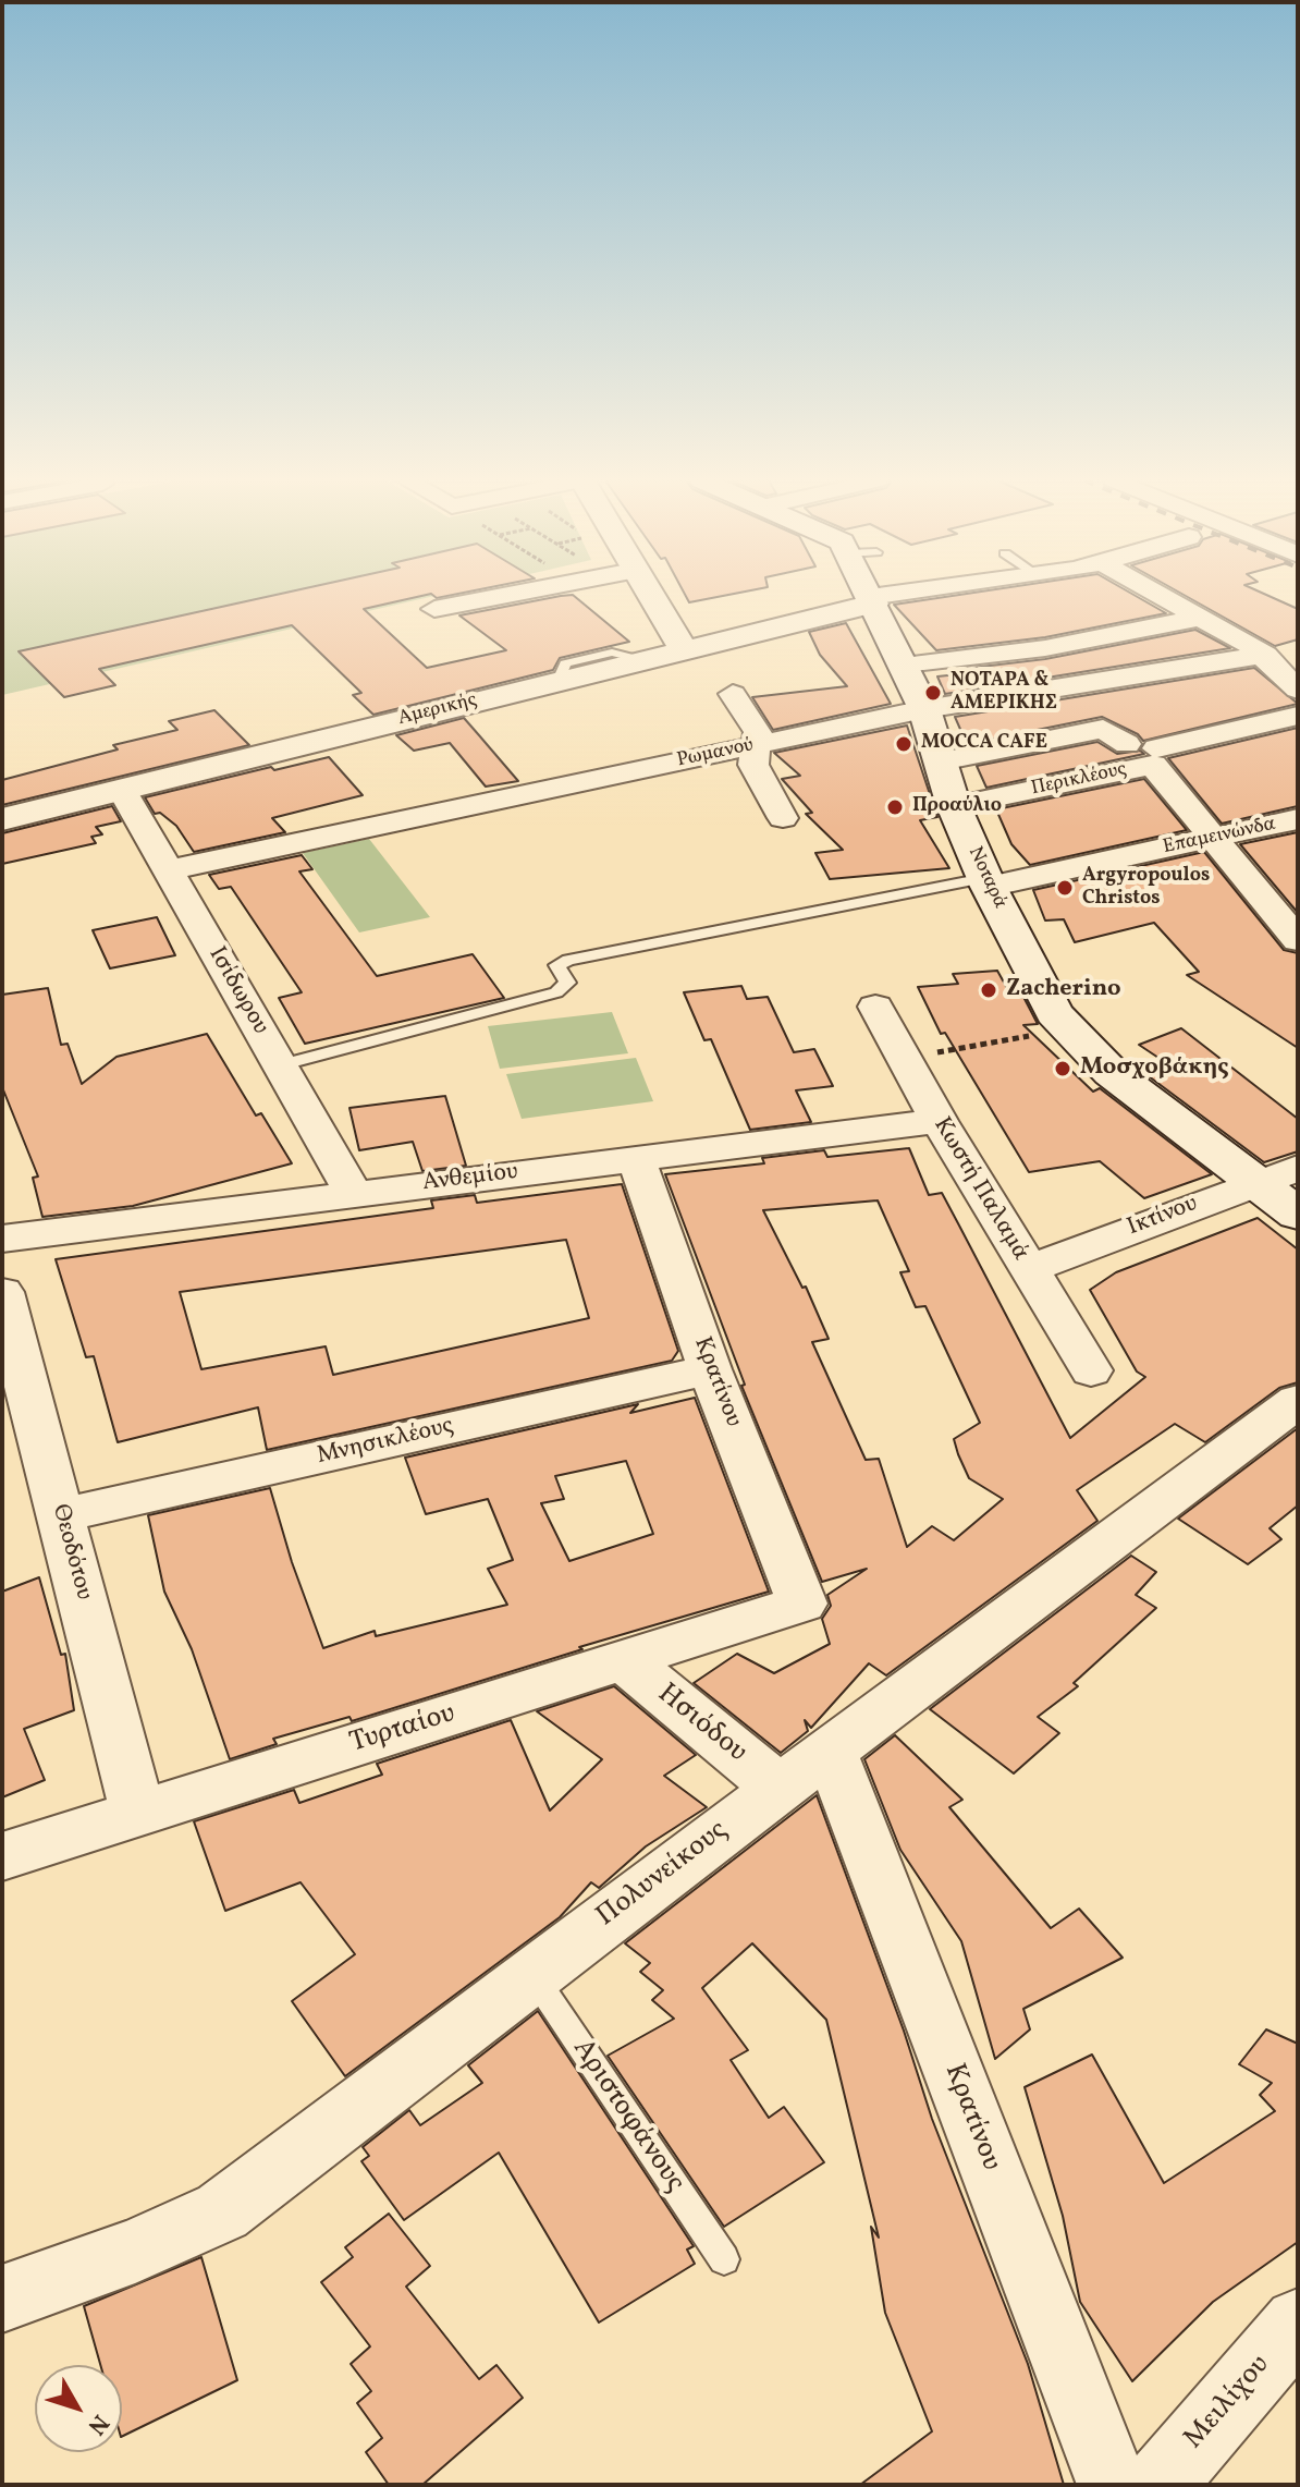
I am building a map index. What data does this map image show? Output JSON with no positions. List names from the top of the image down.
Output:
{
  "streets": {
    "main road": ["Αμερικής", "Νοταρά"],
    "street": [
      "Ρωμανού",
      "Περικλέους",
      "Επαμεινώνδα",
      "Ισίδωρου",
      "Ανθεμίου",
      "Κωστή Παλαμά",
      "Ικτίνου",
      "Κρατίνου",
      "Μνησικλέους",
      "Θεοδότου",
      "Ησιόδου",
      "Τυρταίου",
      "Πολυνείκους",
      "Μειλίχου"
    ],
    "lane": ["Αριστοφάνους"]
  },
  "crossings": [
    ["Αμερικής", "Νοταρά"],
    ["Αμερικής", "Ισίδωρου"],
    ["Ρωμανού", "Νοταρά"],
    ["Ρωμανού", "Ισίδωρου"],
    ["Περικλέους", "Νοταρά"],
    ["Επαμεινώνδα", "Νοταρά"],
    ["Νοταρά", "Ικτίνου"],
    ["Ισίδωρου", "Ανθεμίου"],
    ["Ανθεμίου", "Κωστή Παλαμά"],
    ["Ανθεμίου", "Κρατίνου"],
    ["Κωστή Παλαμά", "Ικτίνου"],
    ["Κρατίνου", "Μνησικλέους"],
    ["Κρατίνου", "Τυρταίου"],
    ["Κρατίνου", "Πολυνείκους"],
    ["Μνησικλέους", "Θεοδότου"],
    ["Θεοδότου", "Τυρταίου"],
    ["Ησιόδου", "Τυρταίου"],
    ["Ησιόδου", "Πολυνείκους"],
    ["Πολυνείκους", "Αριστοφάνους"]
  ],
  "places": [
    "ΝΟΤΑΡΑ & ΑΜΕΡΙΚΗΣ",
    "MOCCA CAFE",
    "Προαύλιο",
    "Argyropoulos Christos",
    "Zacherino",
    "Μοσχοβάκης"
  ],
  "north": "bottom right"
}
